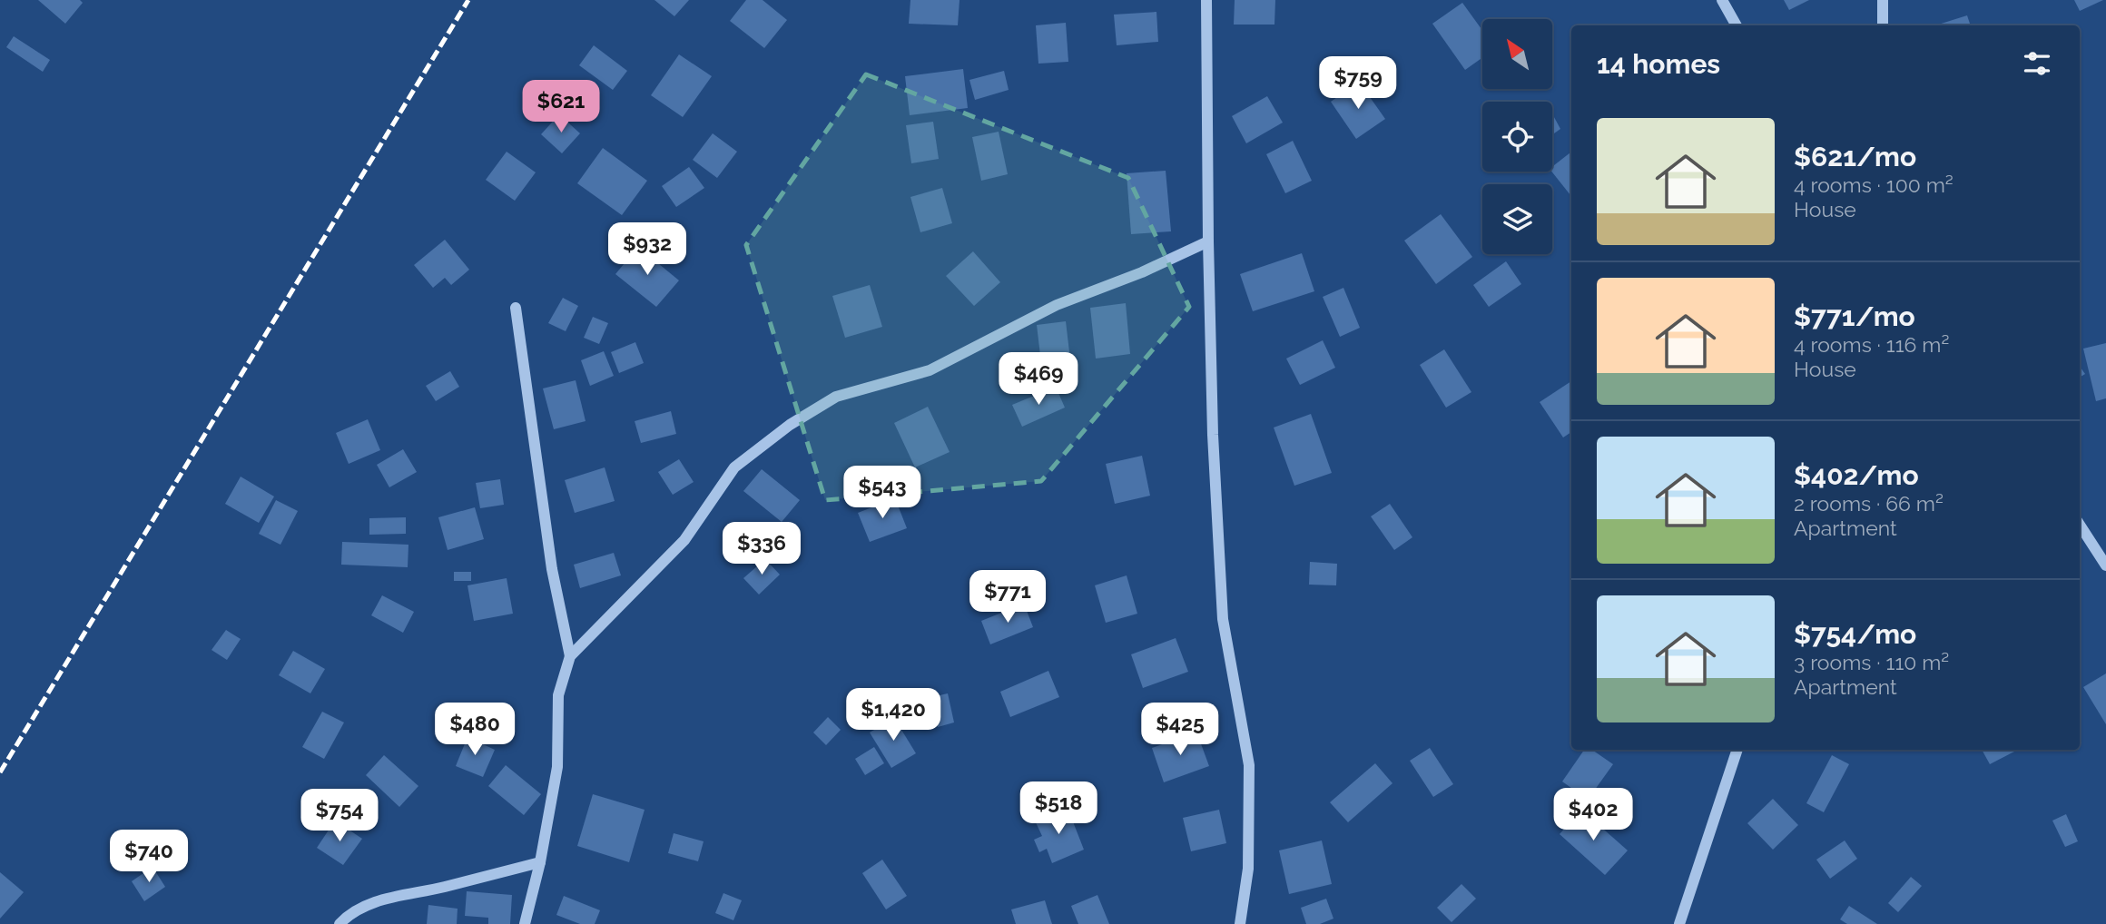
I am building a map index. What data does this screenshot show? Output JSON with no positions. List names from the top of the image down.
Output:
{
  "north": "top left",
  "page": {
    "heading": "14 homes",
    "price": [
      "$759",
      "$621",
      "$932",
      "$469",
      "$543",
      "$336",
      "$771",
      "$1,420",
      "$480",
      "$425",
      "$518",
      "$402",
      "$754",
      "$740"
    ],
    "list": [
      {
        "name": "$621/mo",
        "note": "4 rooms · 100 m² · House"
      },
      {
        "name": "$771/mo",
        "note": "4 rooms · 116 m² · House"
      },
      {
        "name": "$402/mo",
        "note": "2 rooms · 66 m² · Apartment"
      },
      {
        "name": "$754/mo",
        "note": "3 rooms · 110 m² · Apartment"
      }
    ]
  }
}
